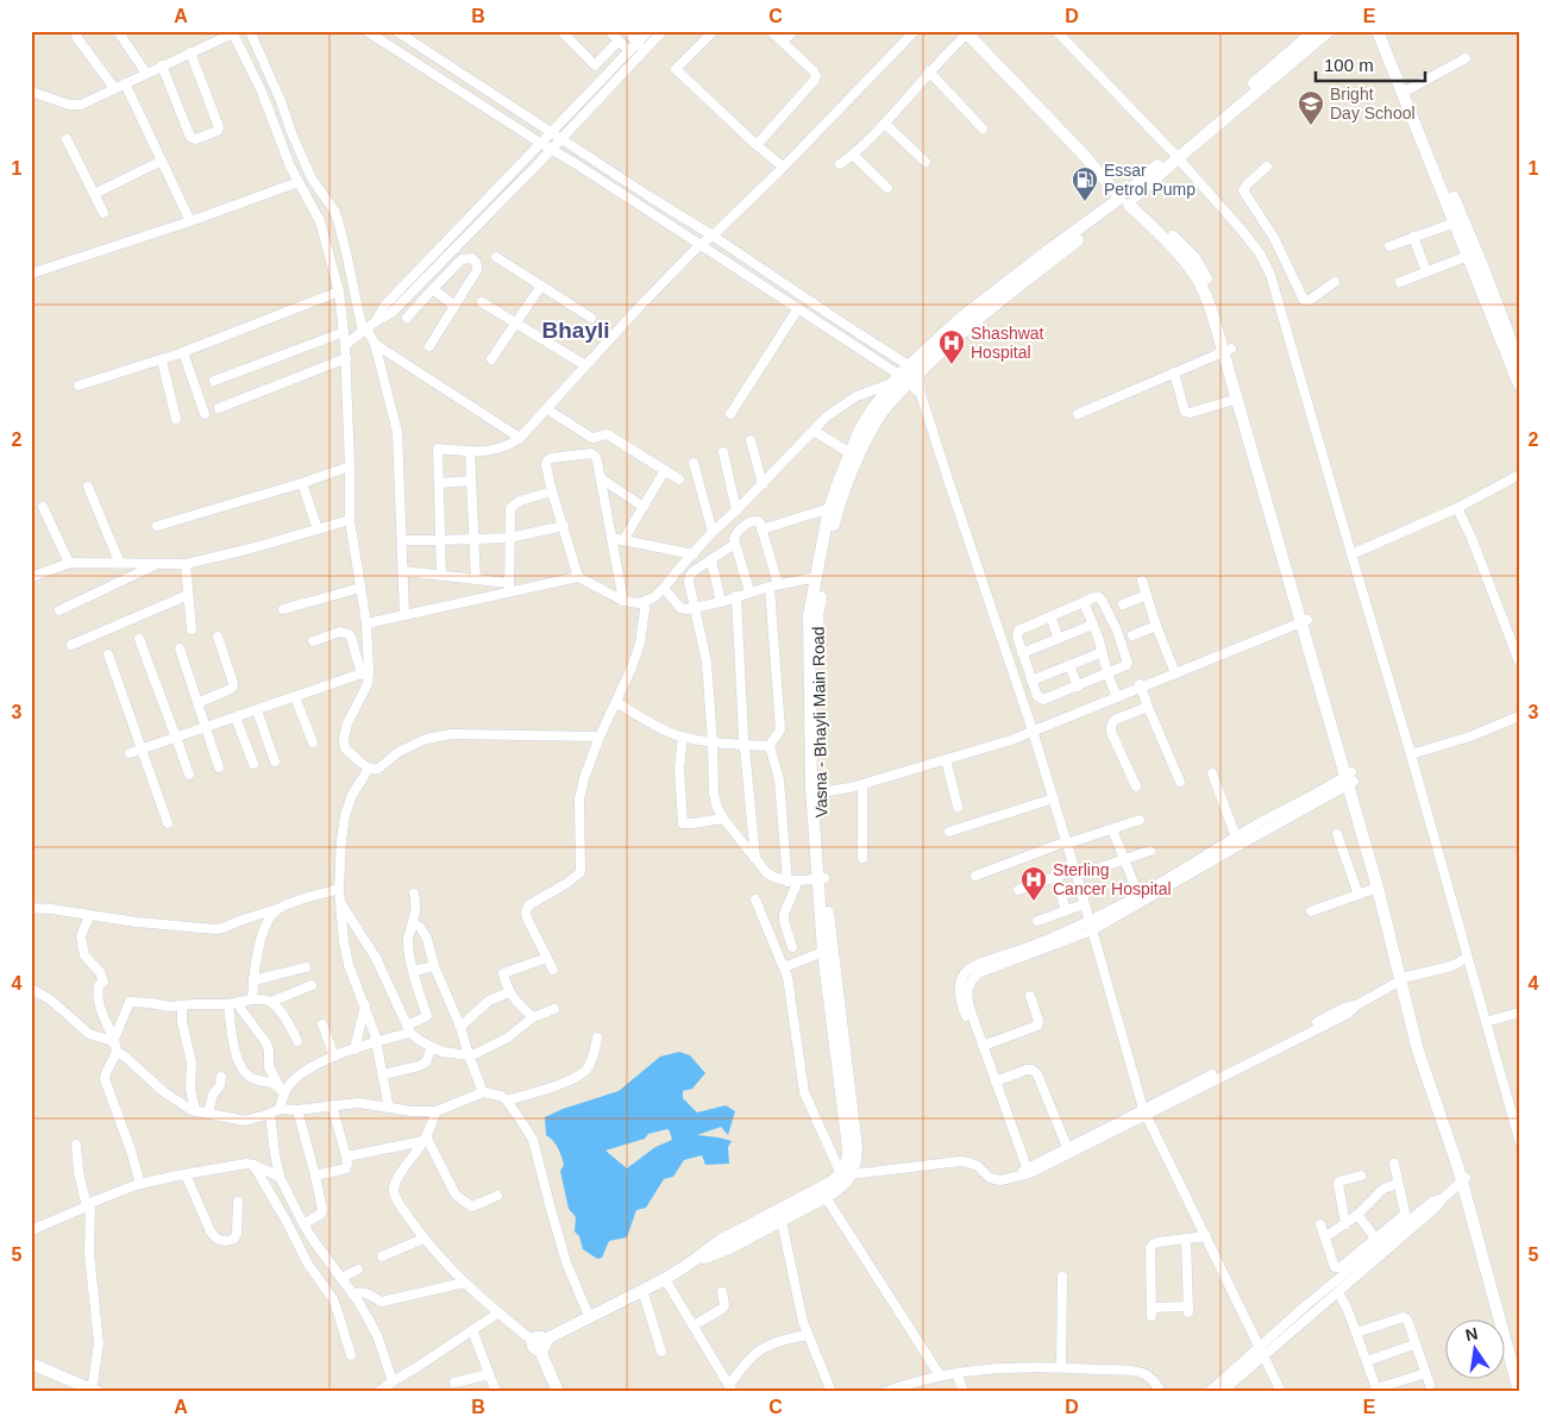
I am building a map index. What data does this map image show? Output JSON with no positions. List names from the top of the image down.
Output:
{
  "streets": {
    "main road": ["Vasna - Bhayli Main Road"]
  },
  "districts": ["Bhayli"],
  "places": {
    "school or university": ["Bright Day School"],
    "fuel station": ["Essar Petrol Pump"],
    "hospital": ["Shashwat Hospital", "Sterling Cancer Hospital"]
  },
  "scale_bar": "100 m",
  "north": "top",
  "grid": {
    "columns": [
      "A",
      "B",
      "C",
      "D",
      "E"
    ],
    "rows": [
      "1",
      "2",
      "3",
      "4",
      "5"
    ]
  }
}
